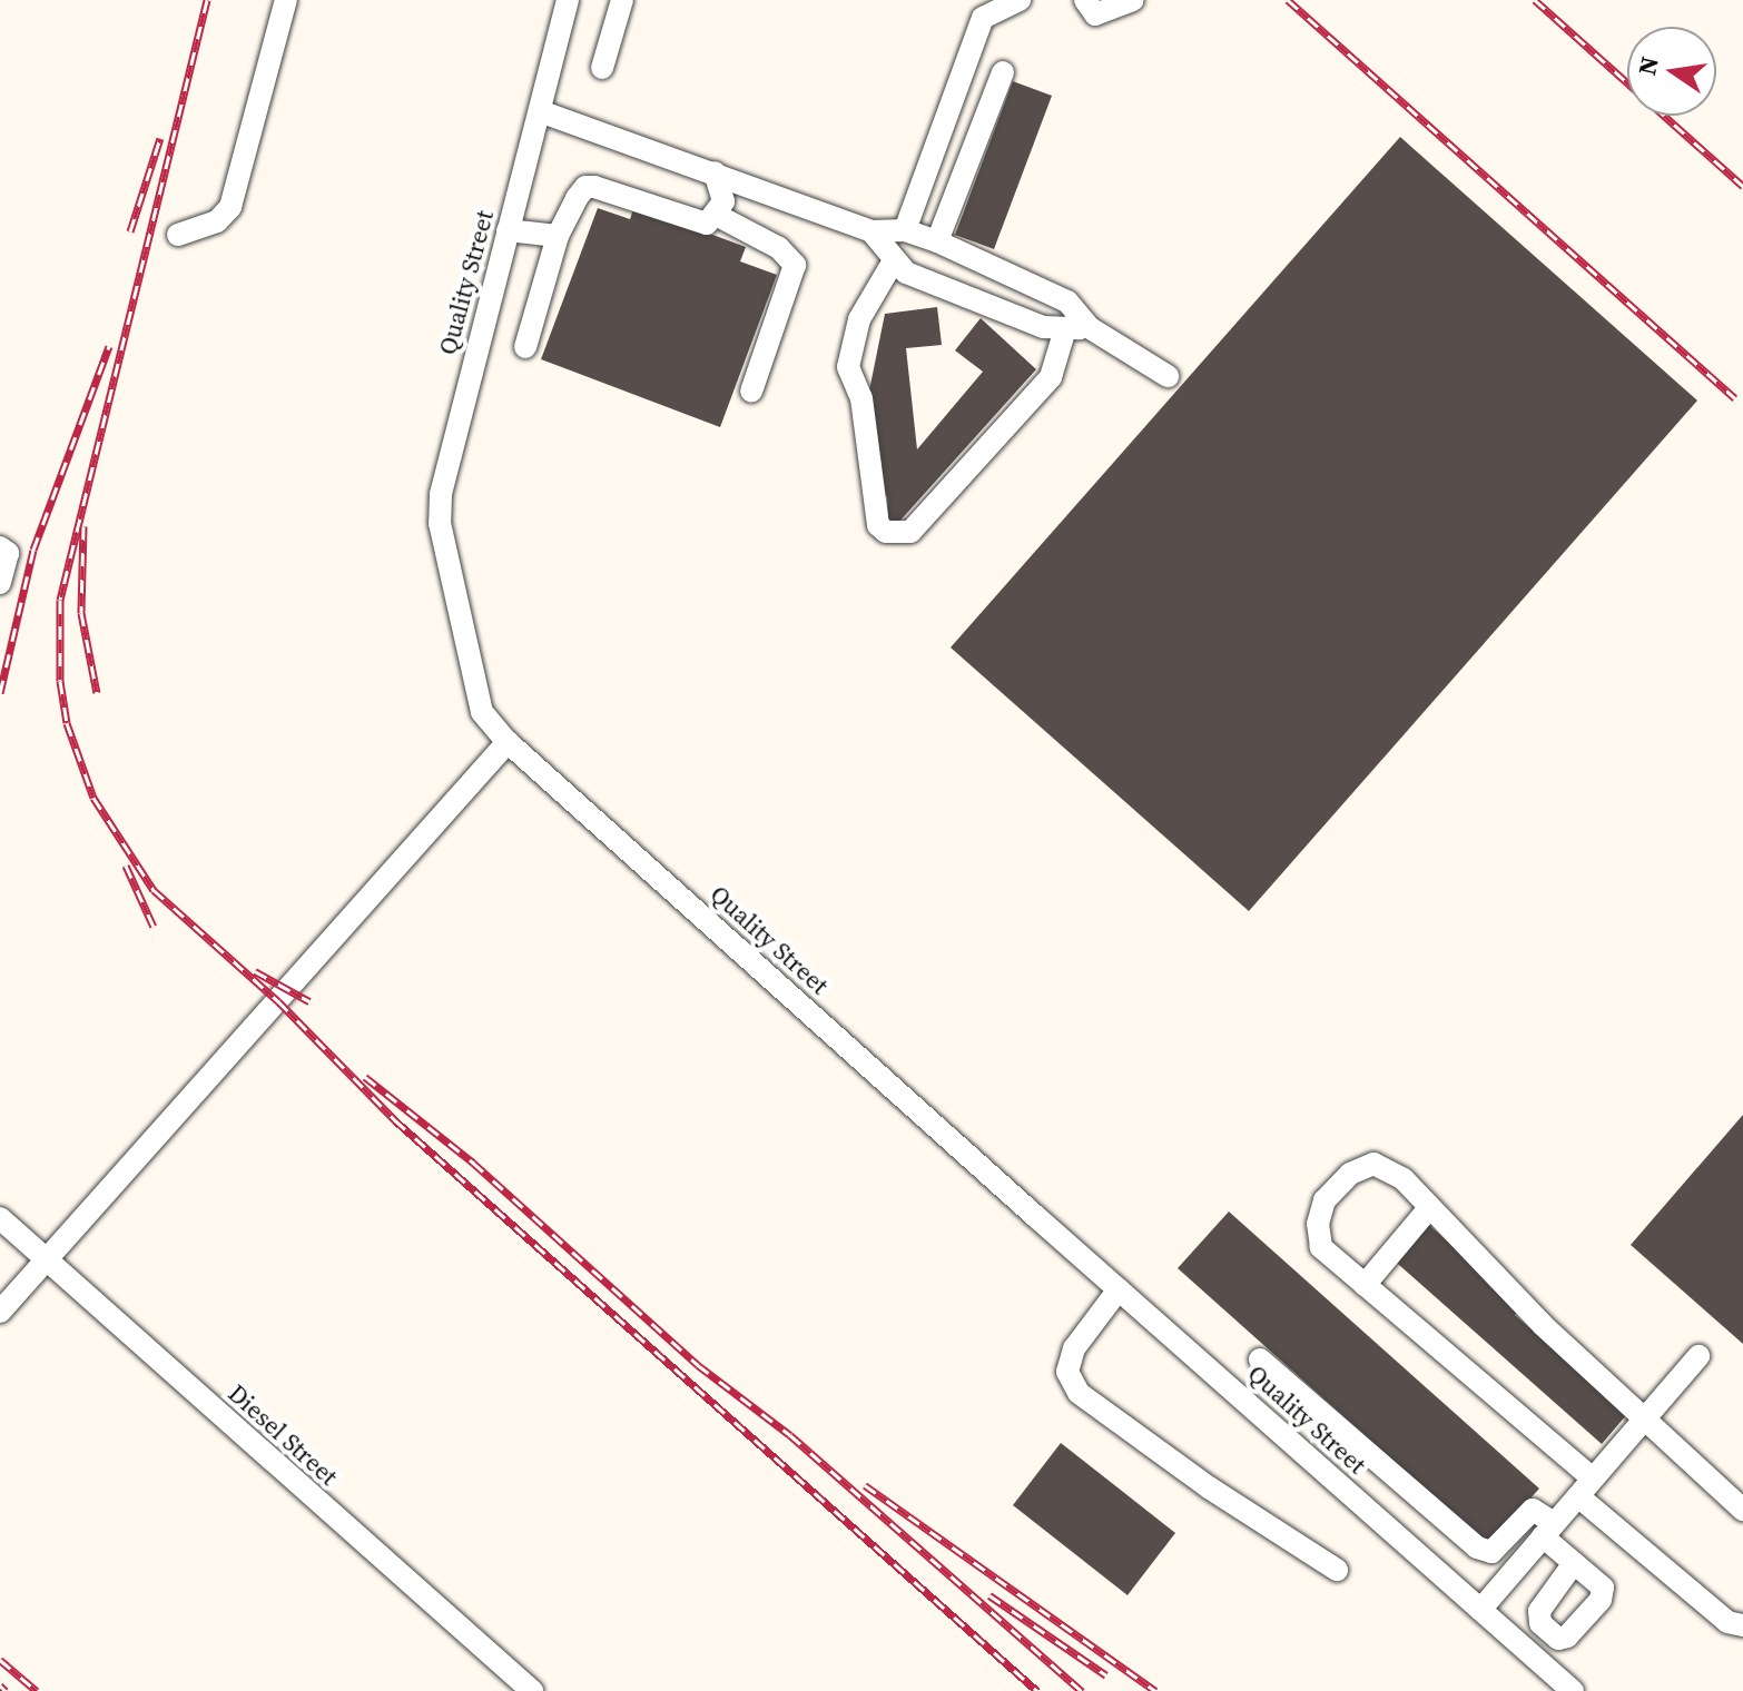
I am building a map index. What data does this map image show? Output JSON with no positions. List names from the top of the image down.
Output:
{
  "streets": {
    "street": ["Quality Street", "Diesel Street"]
  },
  "north": "left"
}
